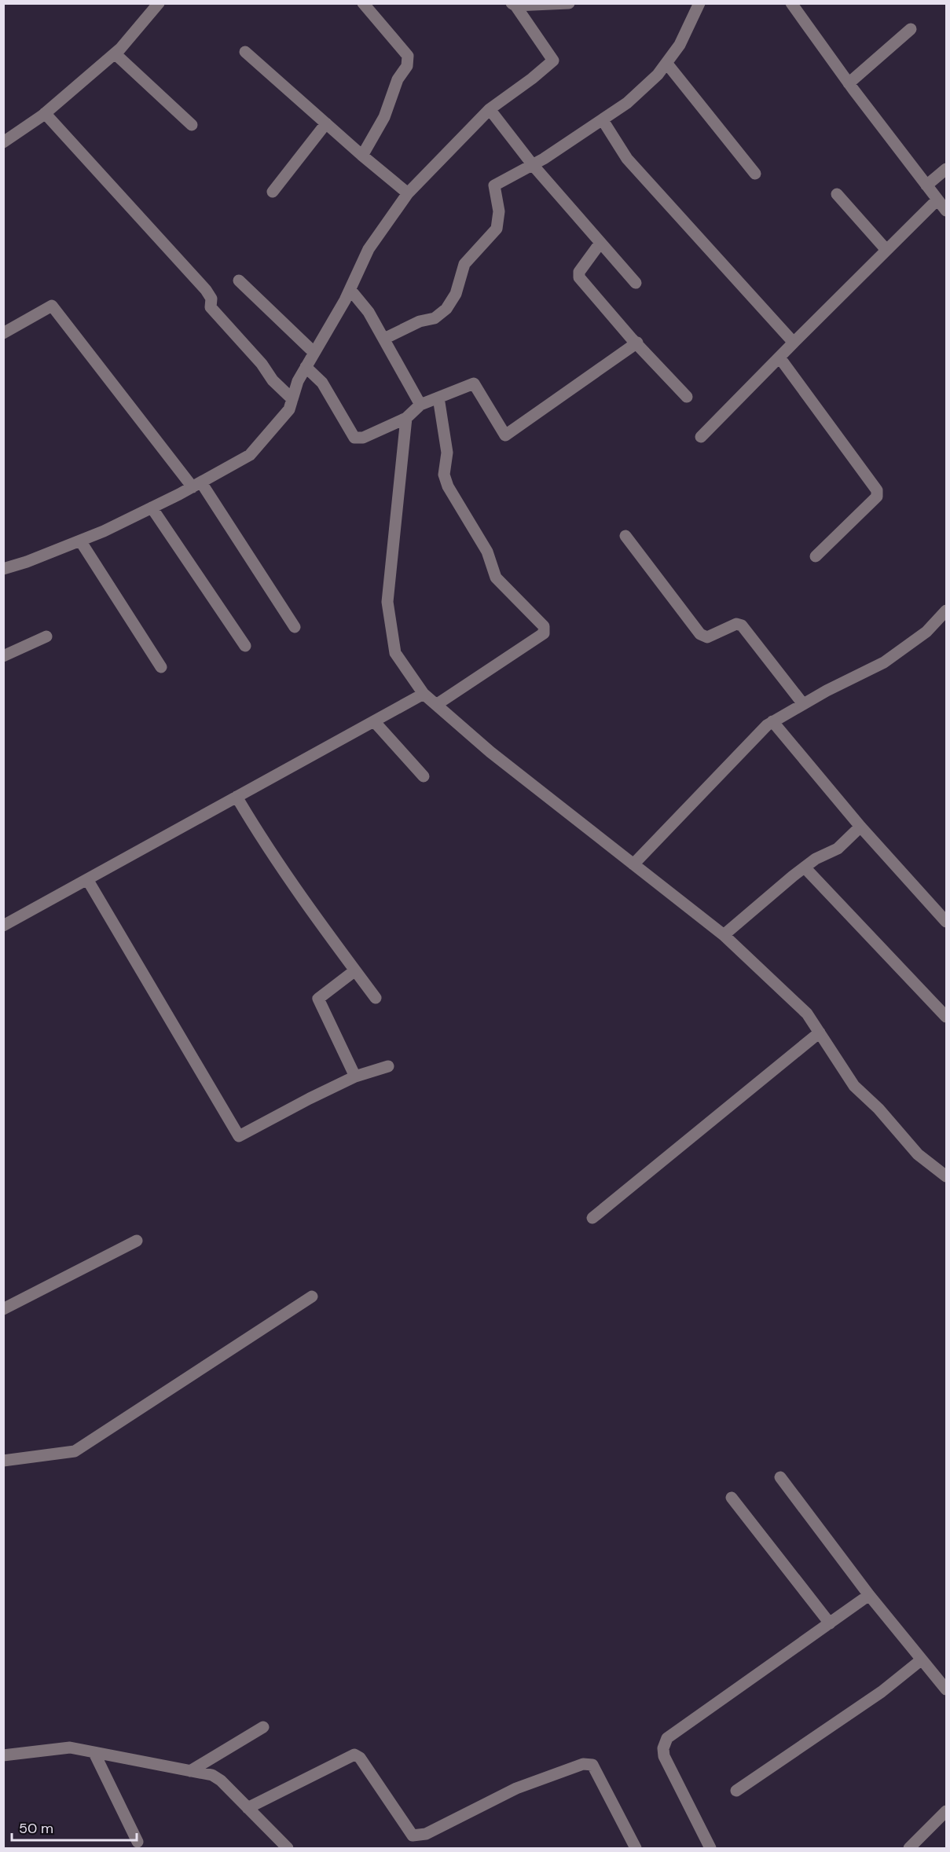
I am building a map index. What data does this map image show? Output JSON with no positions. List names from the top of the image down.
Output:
{
  "scale_bar": "50 m"
}
